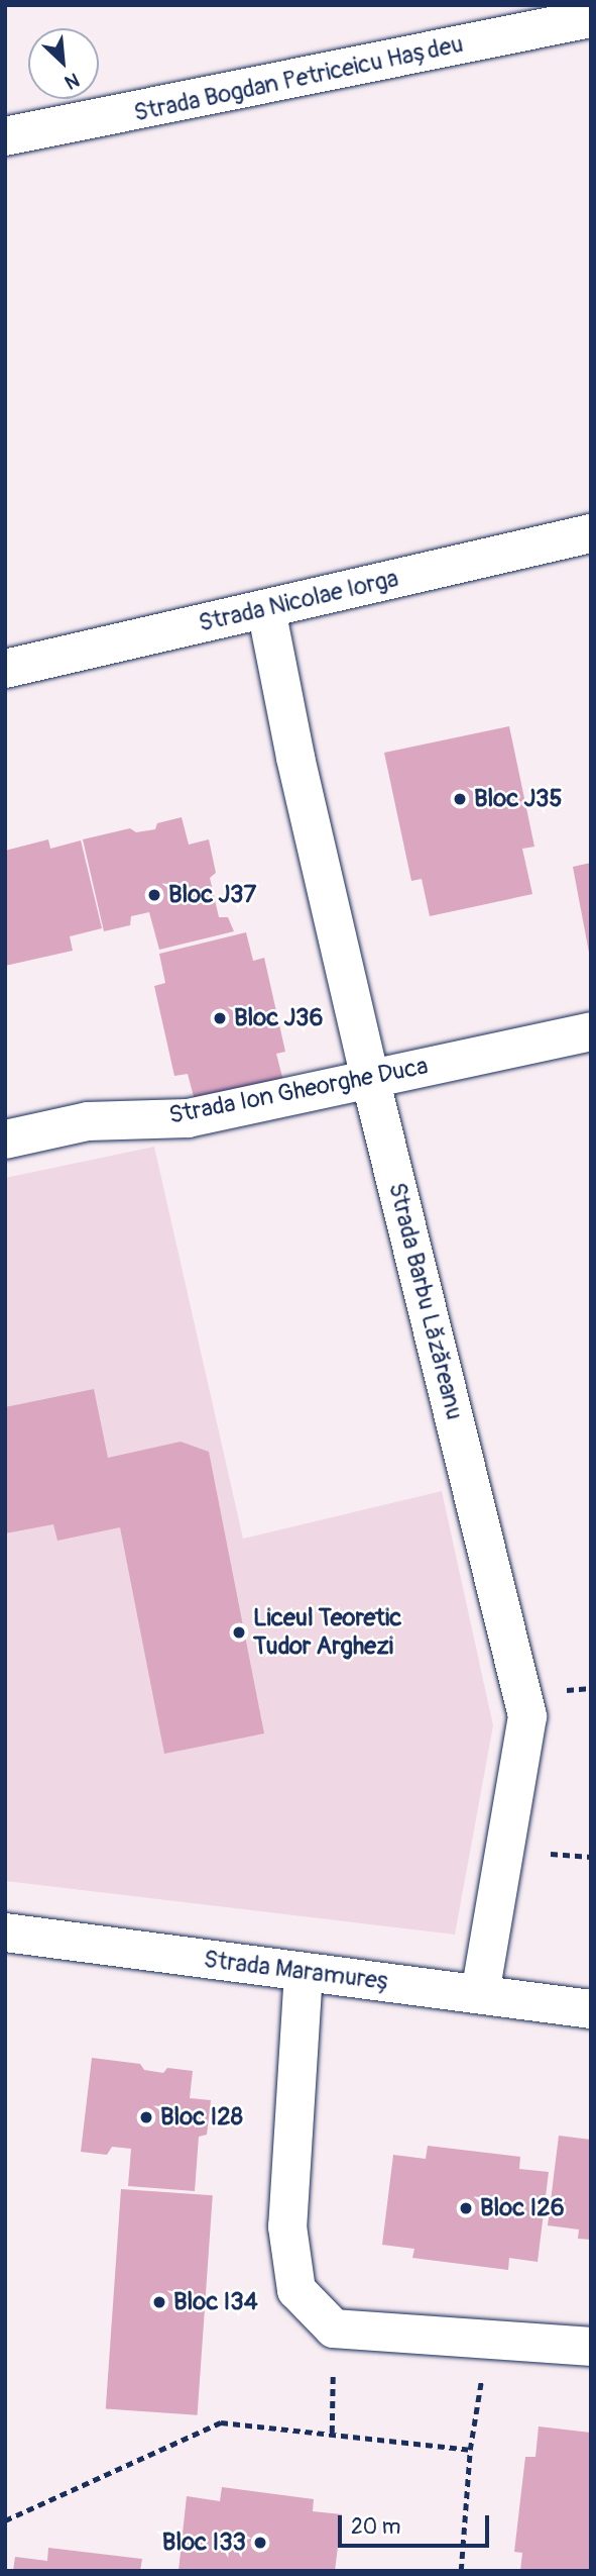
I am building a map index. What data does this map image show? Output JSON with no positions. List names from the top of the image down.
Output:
{
  "streets": {
    "street": [
      "Strada Bogdan Petriceicu Hașdeu",
      "Strada Nicolae Iorga",
      "Strada Ion Gheorghe Duca",
      "Strada Barbu Lăzăreanu",
      "Strada Maramureș"
    ]
  },
  "crossings": [
    ["Strada Nicolae Iorga", "Strada Barbu Lăzăreanu"],
    ["Strada Ion Gheorghe Duca", "Strada Barbu Lăzăreanu"],
    ["Strada Barbu Lăzăreanu", "Strada Maramureș"]
  ],
  "places": [
    "Bloc J35",
    "Bloc J37",
    "Bloc J36",
    "Liceul Teoretic Tudor Arghezi",
    "Bloc I28",
    "Bloc I26",
    "Bloc I34",
    "Bloc I33"
  ],
  "scale_bar": "20 m",
  "north": "bottom right"
}
